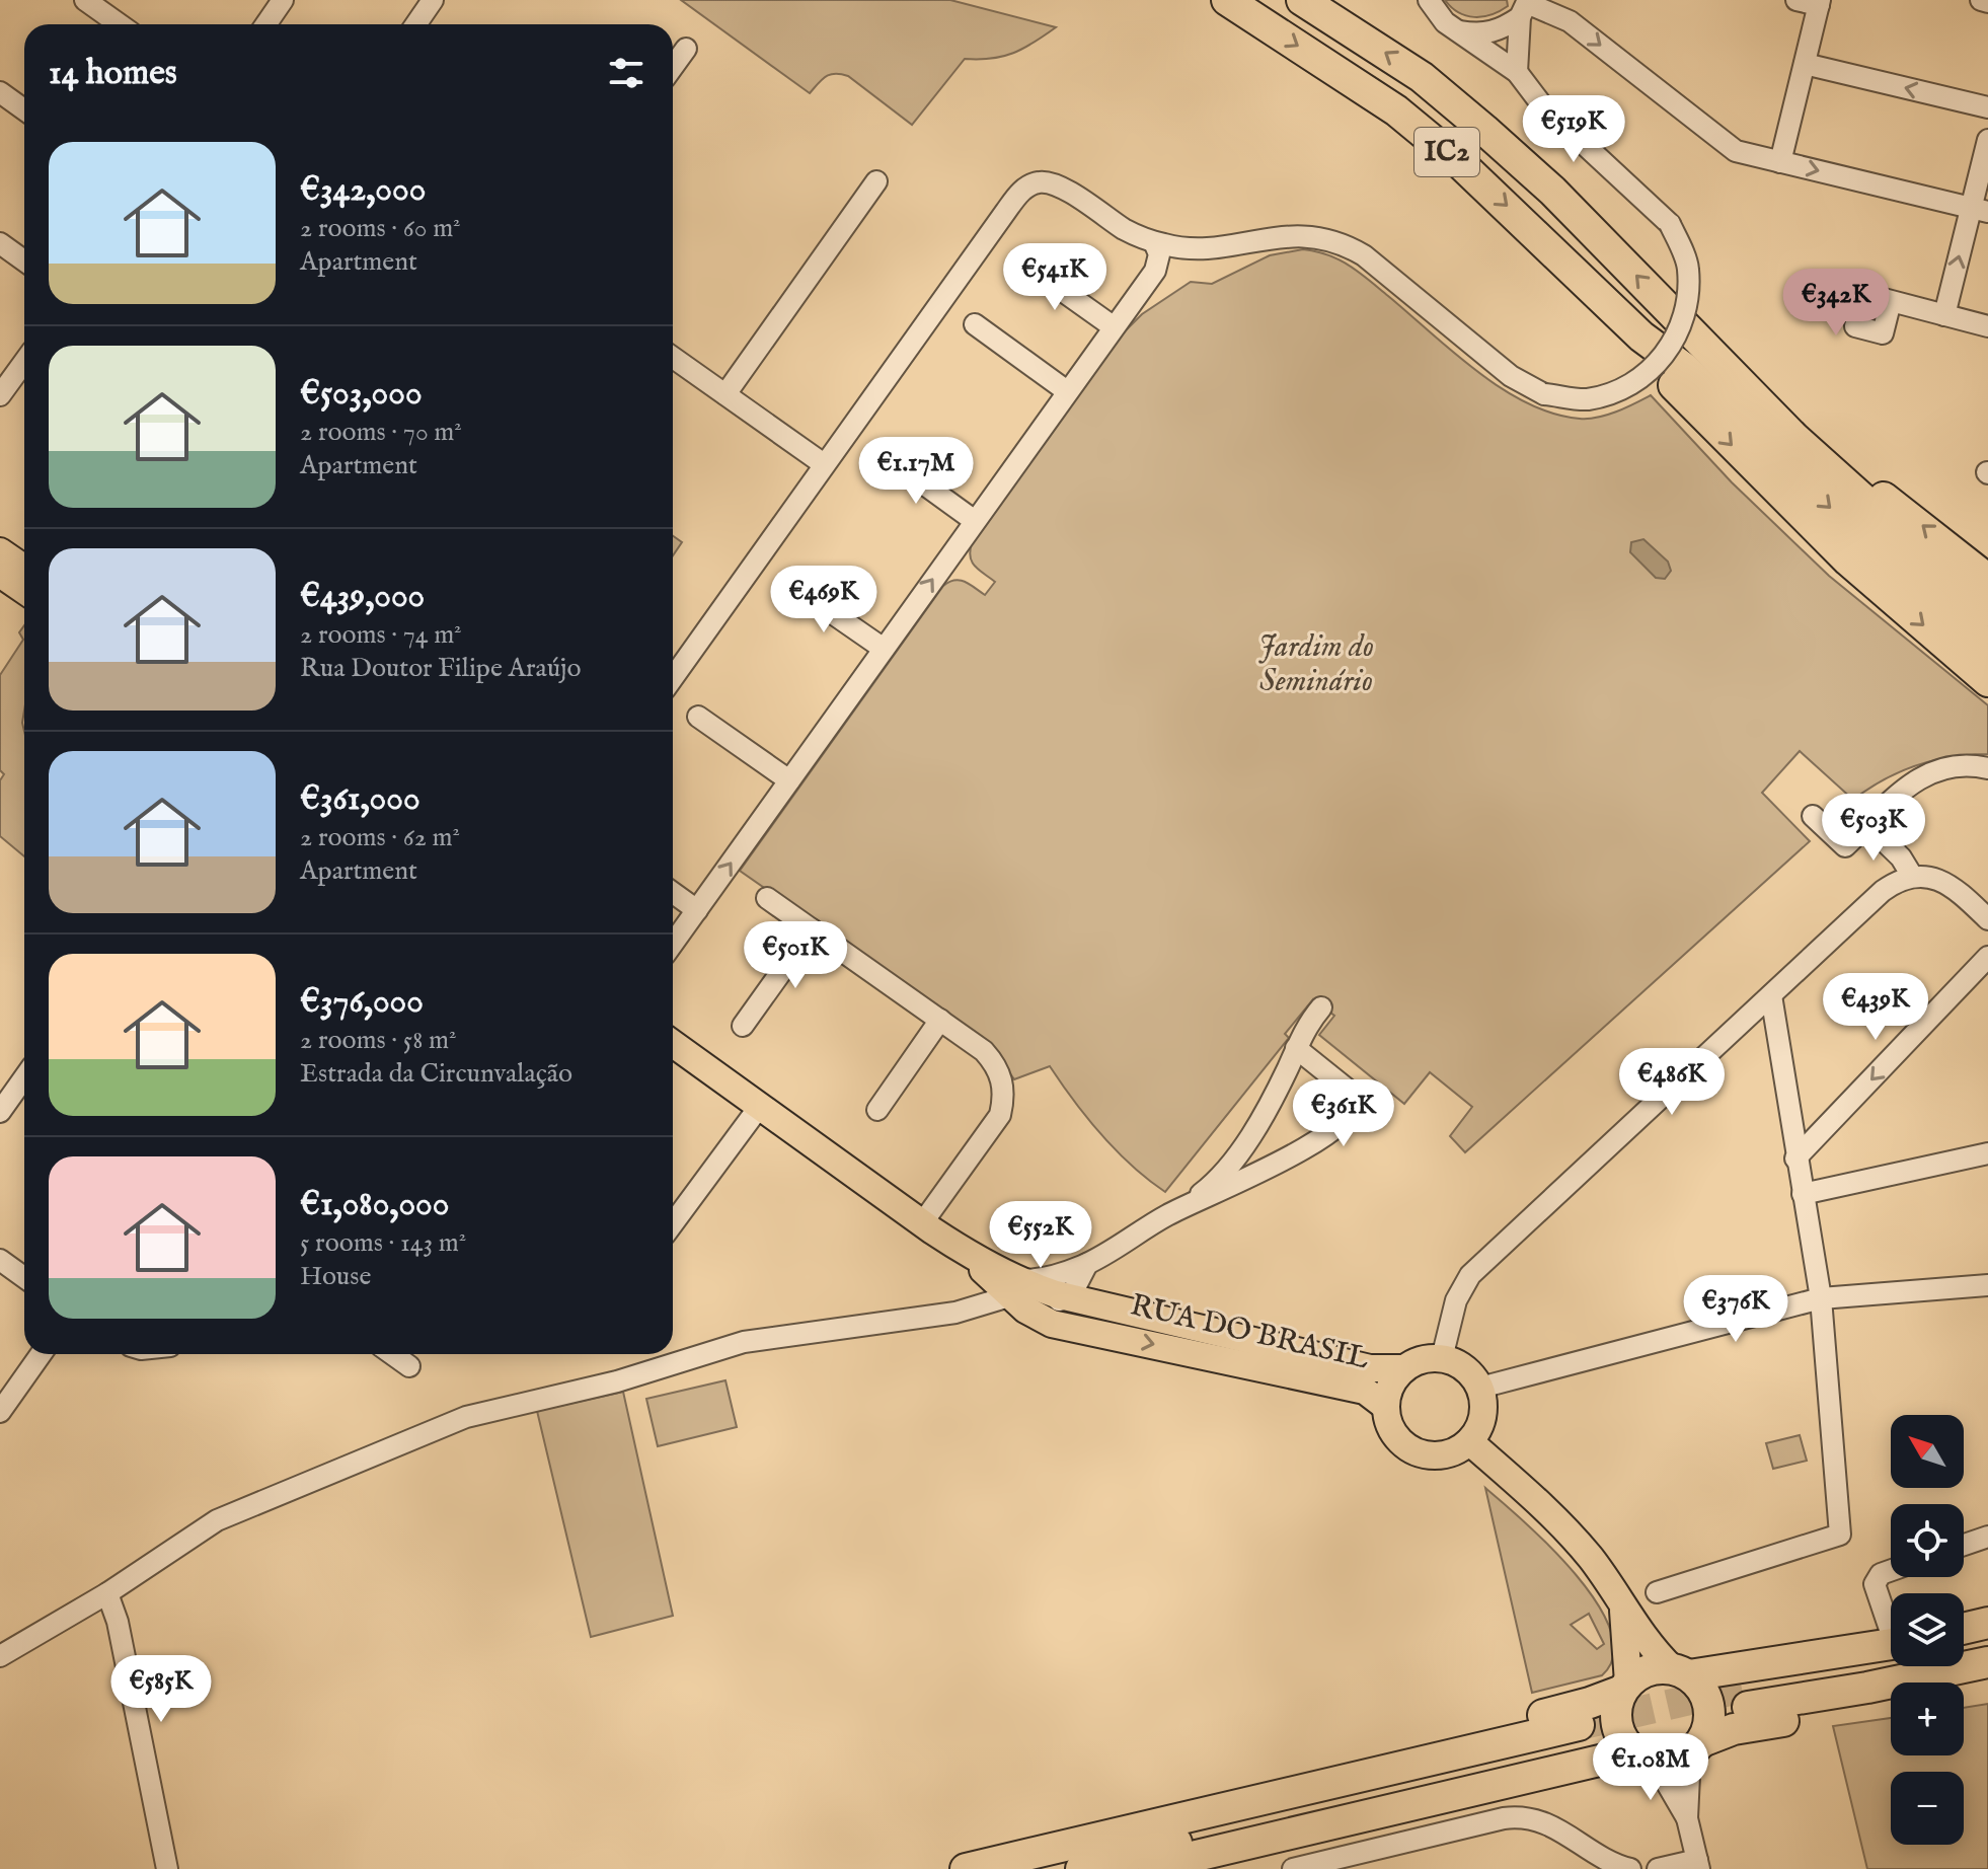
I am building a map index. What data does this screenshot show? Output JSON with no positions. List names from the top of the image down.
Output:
{
  "streets": {
    "highway": ["IC2"],
    "main road": ["RUA DO BRASIL"]
  },
  "parks": ["Jardim do Seminário"],
  "north": "top left",
  "page": {
    "heading": "14 homes",
    "price": [
      "€519K",
      "€541K",
      "€342K",
      "€1.17M",
      "€469K",
      "€503K",
      "€501K",
      "€439K",
      "€486K",
      "€361K",
      "€552K",
      "€376K",
      "€585K",
      "€1.08M"
    ],
    "list": [
      {
        "name": "€342,000",
        "note": "2 rooms · 60 m² · Apartment"
      },
      {
        "name": "€503,000",
        "note": "2 rooms · 70 m² · Apartment"
      },
      {
        "name": "€439,000",
        "note": "2 rooms · 74 m² · Rua Doutor Filipe Araújo"
      },
      {
        "name": "€361,000",
        "note": "2 rooms · 62 m² · Apartment"
      },
      {
        "name": "€376,000",
        "note": "2 rooms · 58 m² · Estrada da Circunvalação"
      },
      {
        "name": "€1,080,000",
        "note": "5 rooms · 143 m² · House"
      }
    ],
    "map_buttons": ["+", "−"]
  }
}
